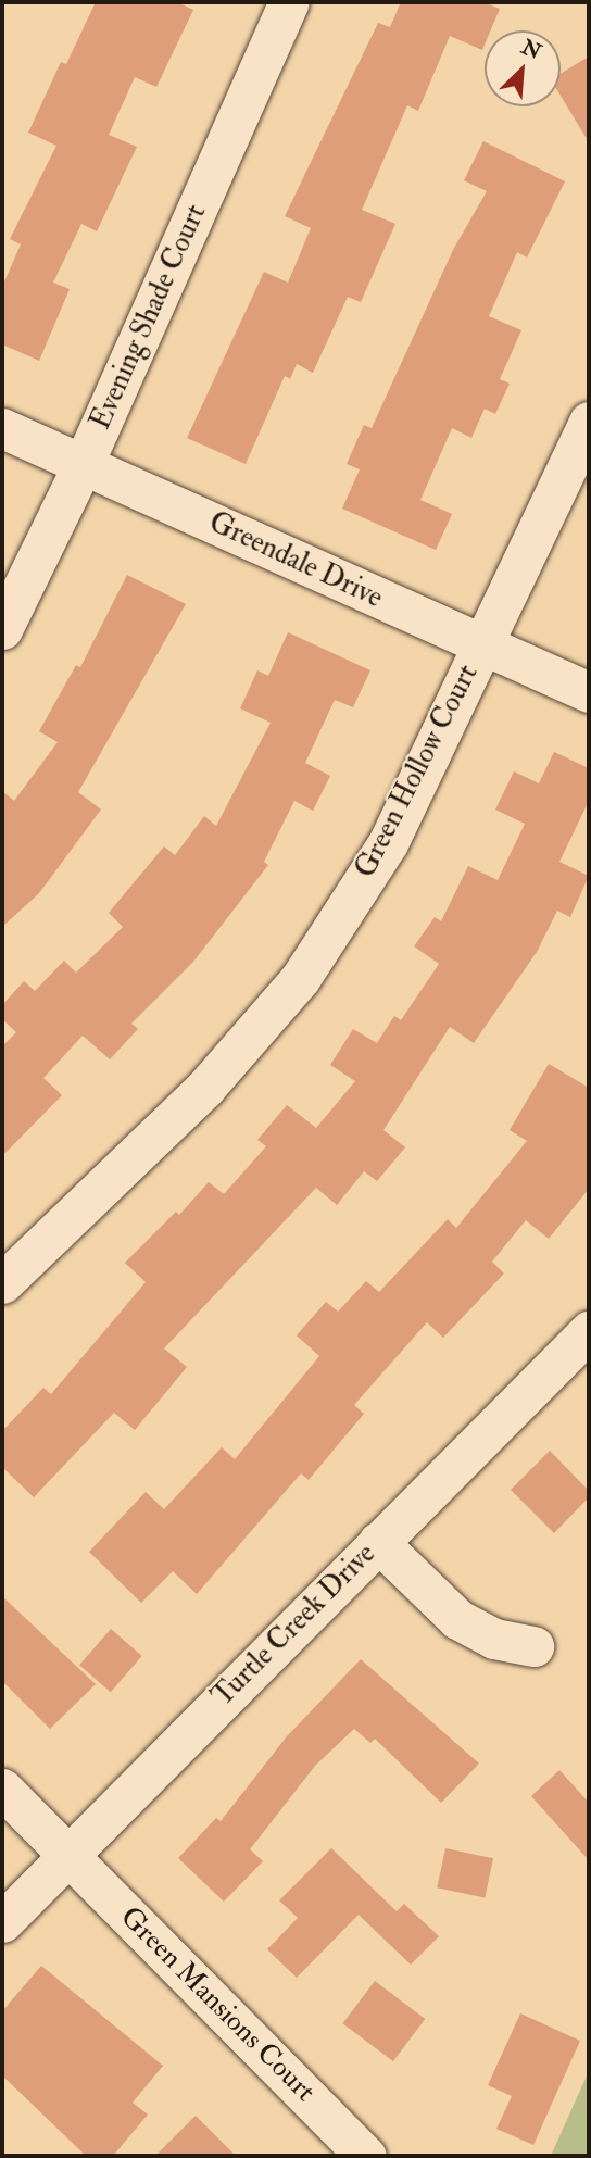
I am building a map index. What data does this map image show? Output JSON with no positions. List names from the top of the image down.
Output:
{
  "streets": {
    "street": [
      "Evening Shade Court",
      "Greendale Drive",
      "Green Hollow Court",
      "Turtle Creek Drive",
      "Green Mansions Court"
    ]
  },
  "crossings": [
    ["Evening Shade Court", "Greendale Drive"],
    ["Greendale Drive", "Green Hollow Court"],
    ["Turtle Creek Drive", "Green Mansions Court"]
  ],
  "north": "top right"
}
